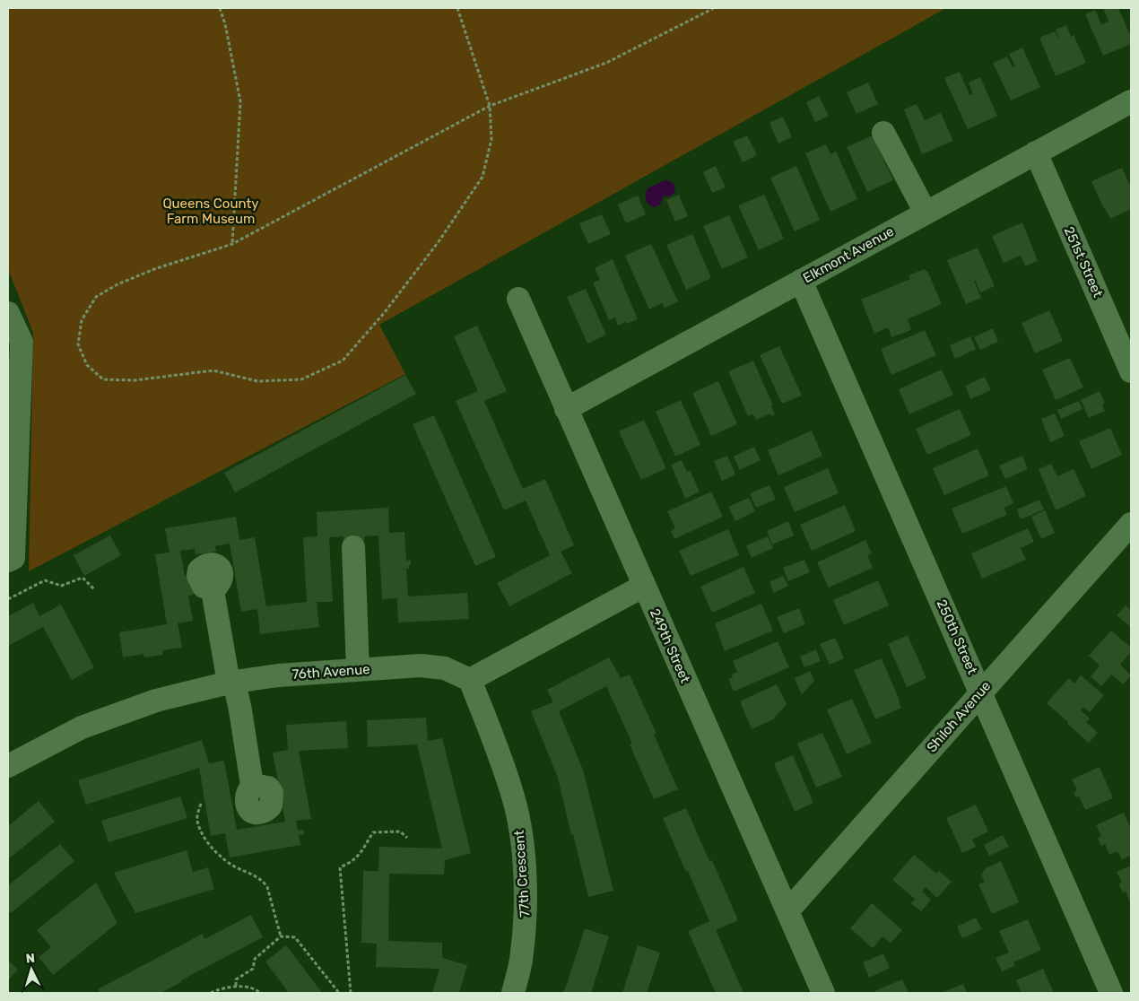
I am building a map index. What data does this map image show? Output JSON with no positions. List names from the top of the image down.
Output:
{
  "streets": {
    "street": [
      "Elkmont Avenue",
      "251st Street",
      "250th Street",
      "249th Street",
      "76th Avenue",
      "Shiloh Avenue",
      "77th Crescent"
    ]
  },
  "crossings": [
    ["Elkmont Avenue", "251st Street"],
    ["Elkmont Avenue", "250th Street"],
    ["Elkmont Avenue", "249th Street"],
    ["250th Street", "Shiloh Avenue"],
    ["249th Street", "Shiloh Avenue"],
    ["76th Avenue", "77th Crescent"]
  ],
  "parks": ["Queens County Farm Museum"],
  "north": "top"
}
